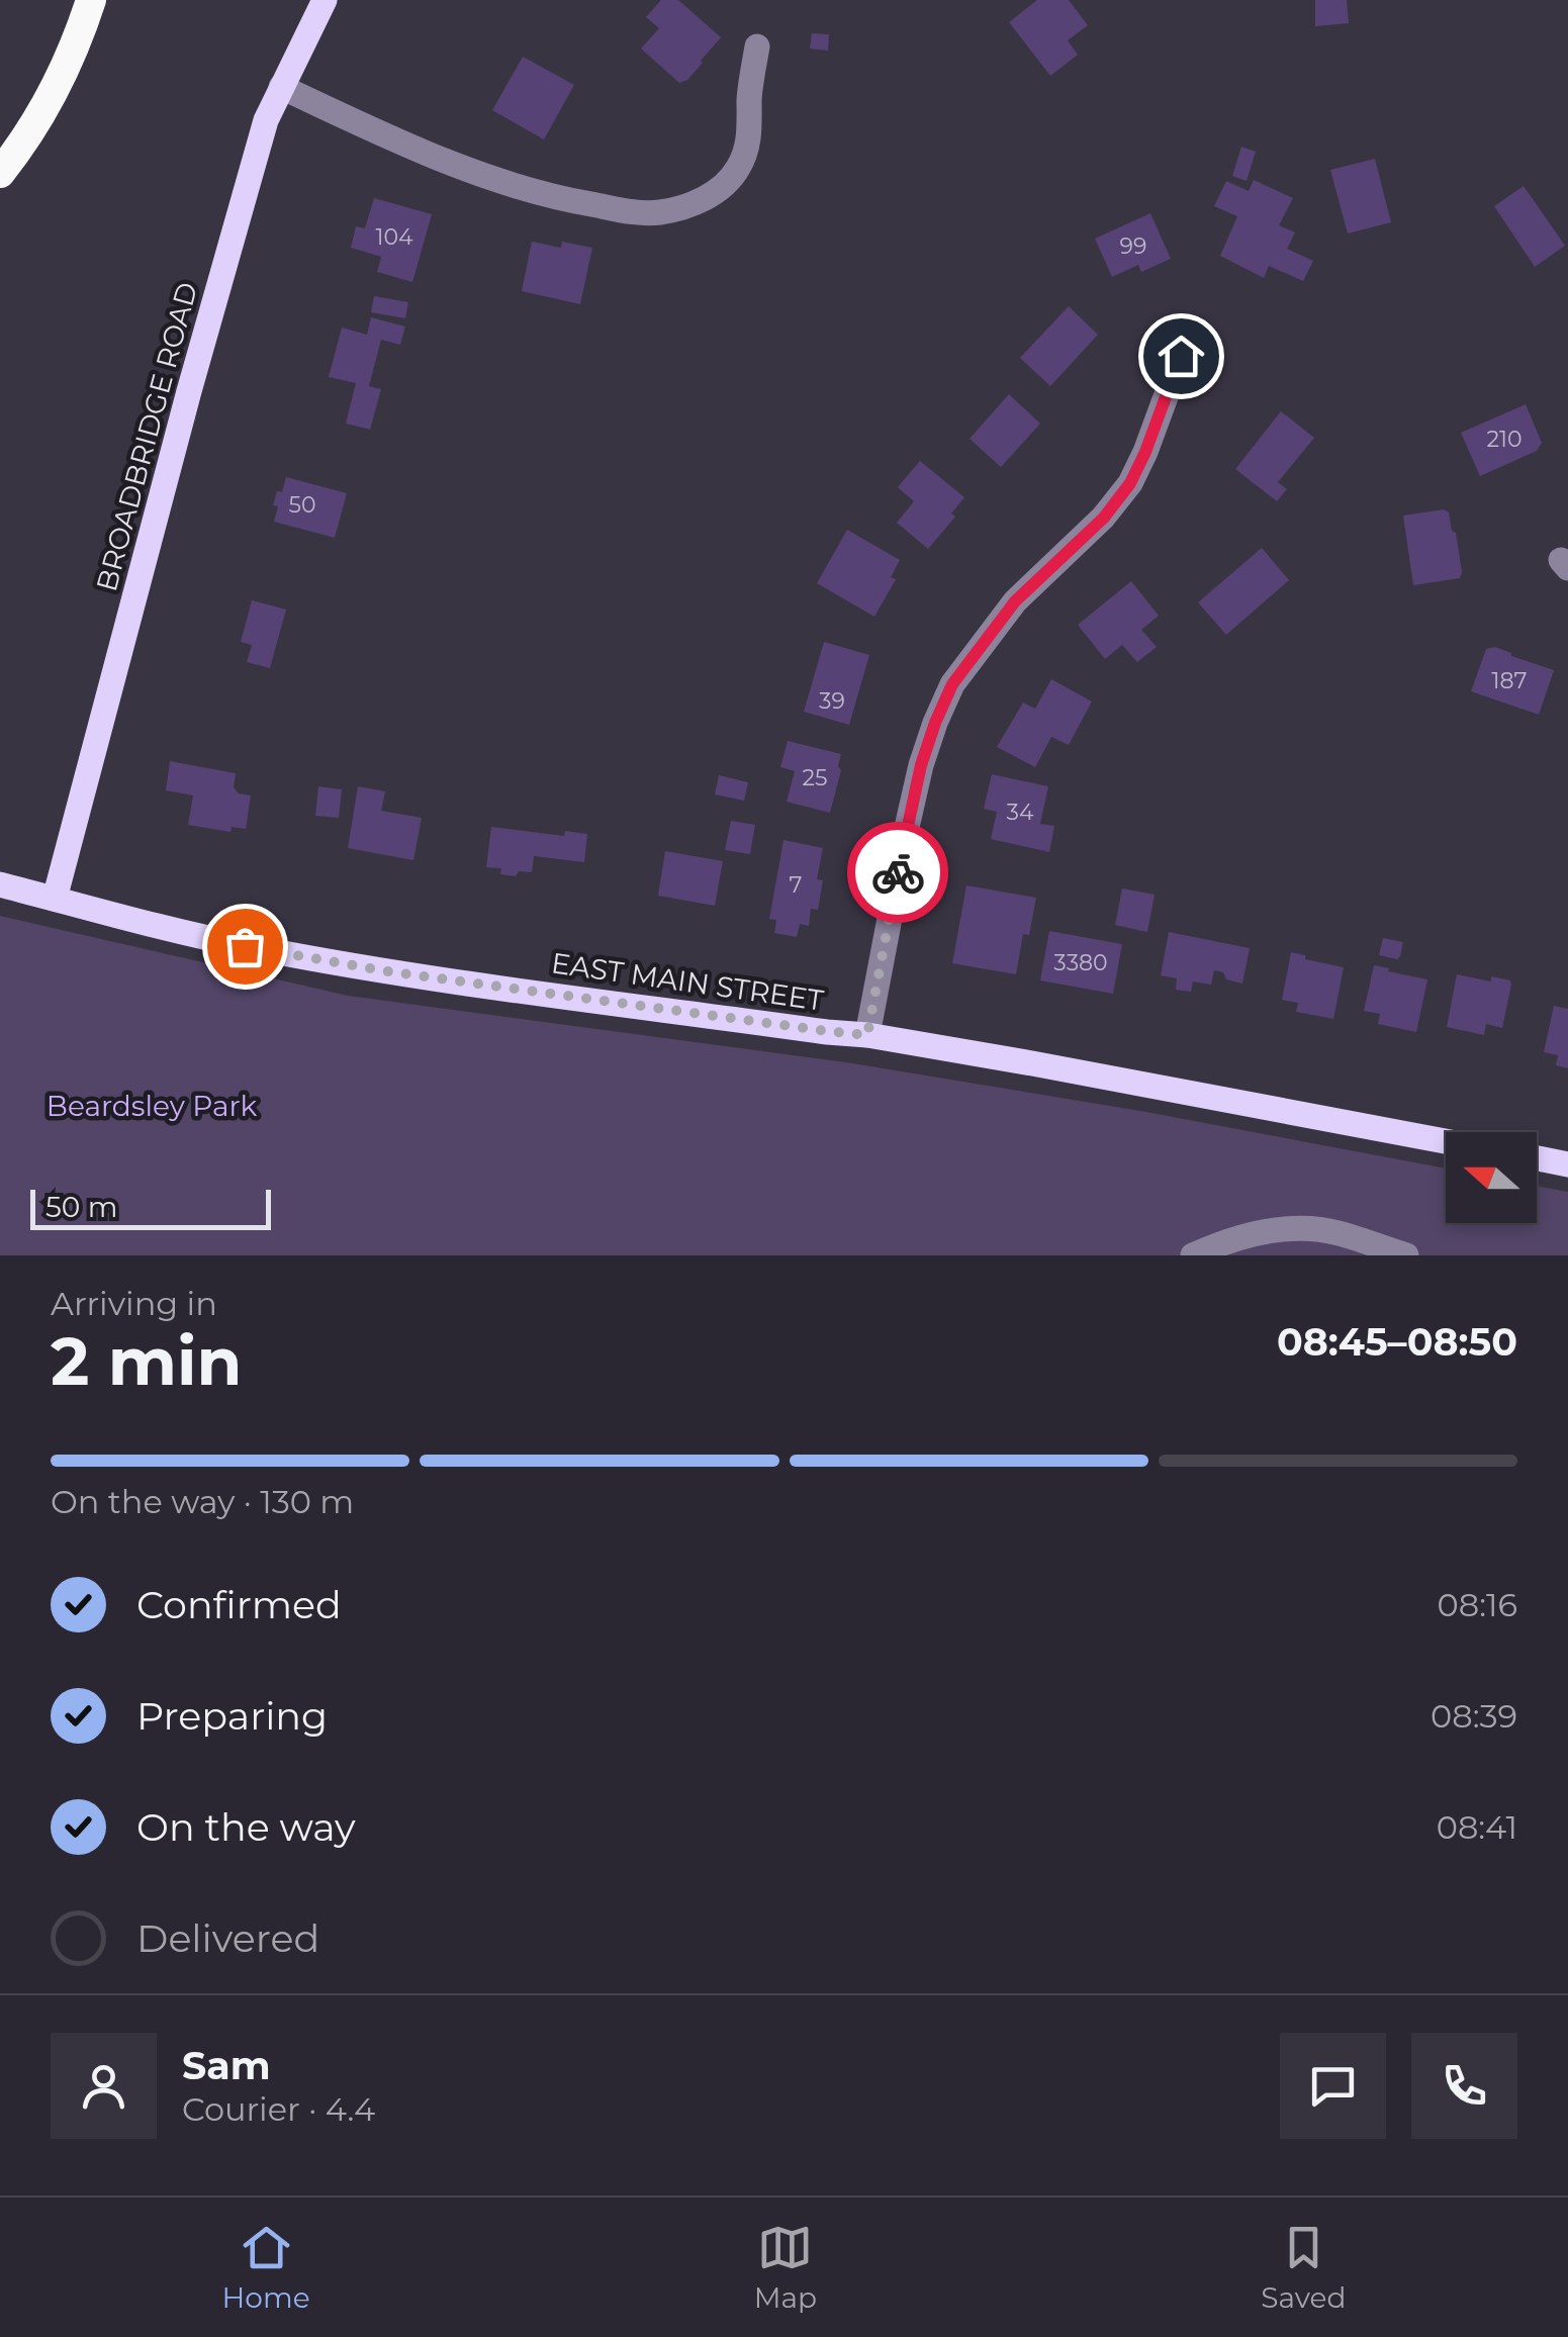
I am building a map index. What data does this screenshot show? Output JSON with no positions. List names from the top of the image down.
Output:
{
  "streets": {
    "main road": ["BROADBRIDGE ROAD", "EAST MAIN STREET"]
  },
  "crossings": [
    ["BROADBRIDGE ROAD", "EAST MAIN STREET"]
  ],
  "parks": ["Beardsley Park"],
  "house_numbers": [
    "104",
    "99",
    "210",
    "50",
    "187",
    "39",
    "25",
    "34",
    "7",
    "3380"
  ],
  "scale_bar": "50 m",
  "north": "left",
  "page": {
    "scale": "50 m",
    "heading": ["2 min", "Arriving in", "08:45–08:50"],
    "panel": ["Sam", "Courier · 4.4"],
    "bar": "On the way · 130 m",
    "list": [
      ["Confirmed", "08:16"],
      ["Preparing", "08:39"],
      ["On the way", "08:41"],
      "Delivered"
    ],
    "tabs": ["Home", "Map", "Saved"]
  }
}
